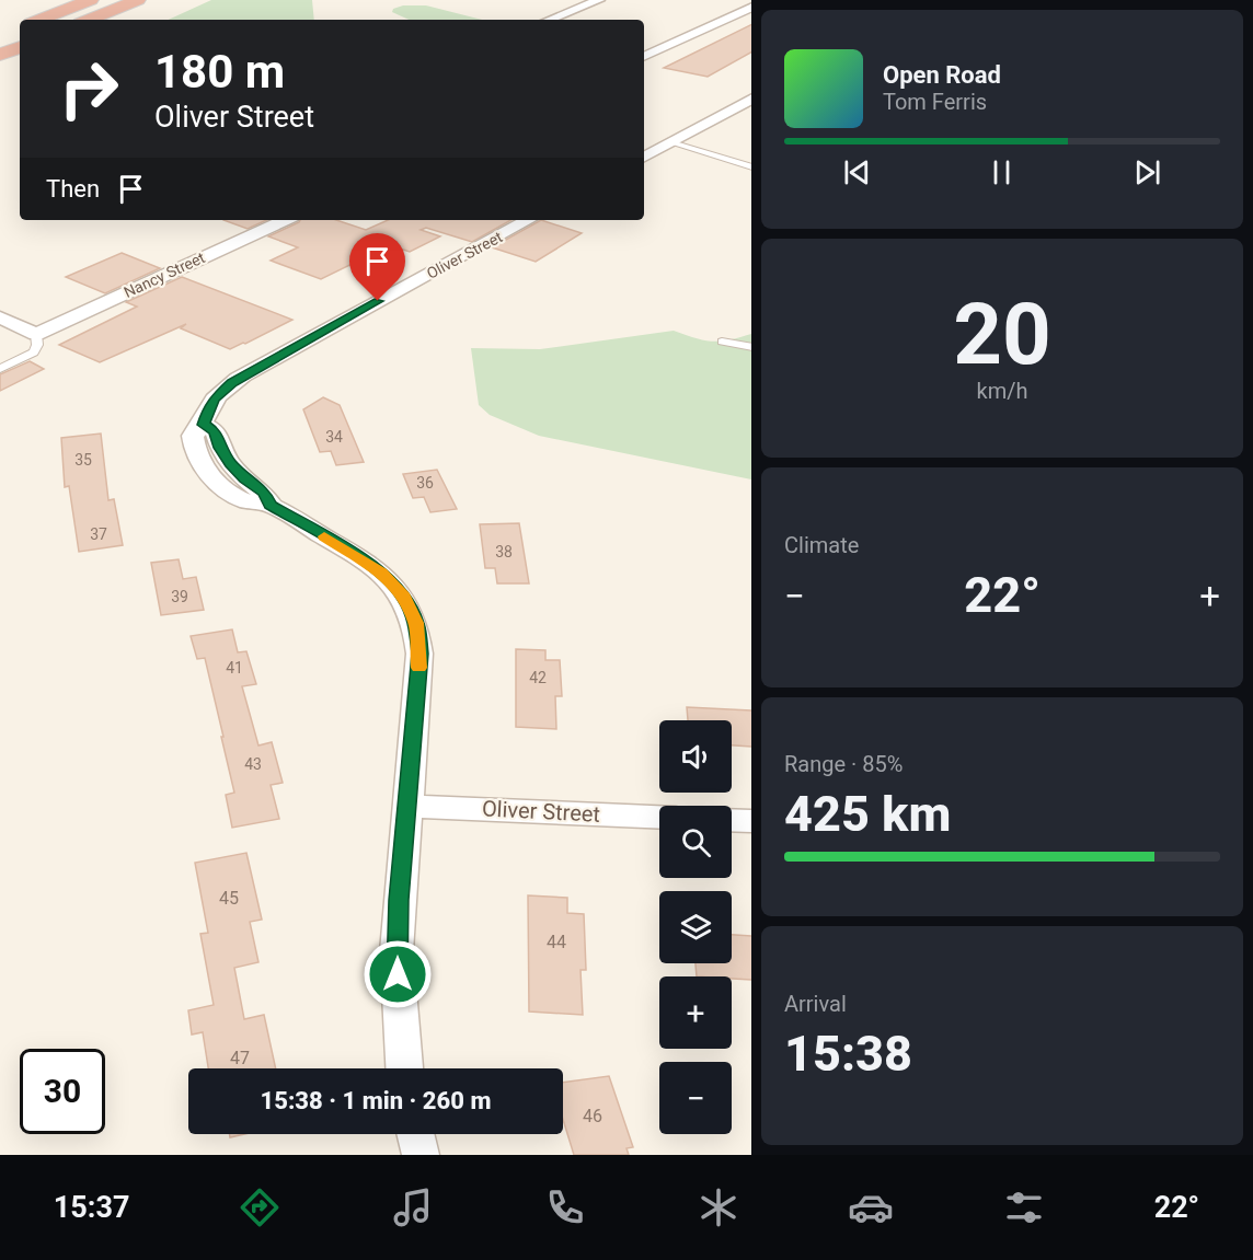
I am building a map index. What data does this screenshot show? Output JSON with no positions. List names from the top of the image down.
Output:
{
  "streets": {
    "street": ["Oliver Street", "Nancy Street"]
  },
  "house_numbers": [
    "34",
    "35",
    "36",
    "37",
    "38",
    "39",
    "41",
    "42",
    "43",
    "45",
    "44",
    "47",
    "46"
  ],
  "page": {
    "turn": ["180 m", "Oliver Street"],
    "song": ["Open Road", "Tom Ferris"],
    "then": "Then",
    "tile": [
      ["20", "km/h"],
      "Climate",
      ["Range · 85%", "425 km"],
      ["Arrival", "15:38"]
    ],
    "heat": ["−", "22°", "+"],
    "map_buttons": ["+", "−"],
    "limit": "30",
    "trip": "15:38 · 1 min · 260 m",
    "tabs": ["15:37", "22°"]
  }
}
